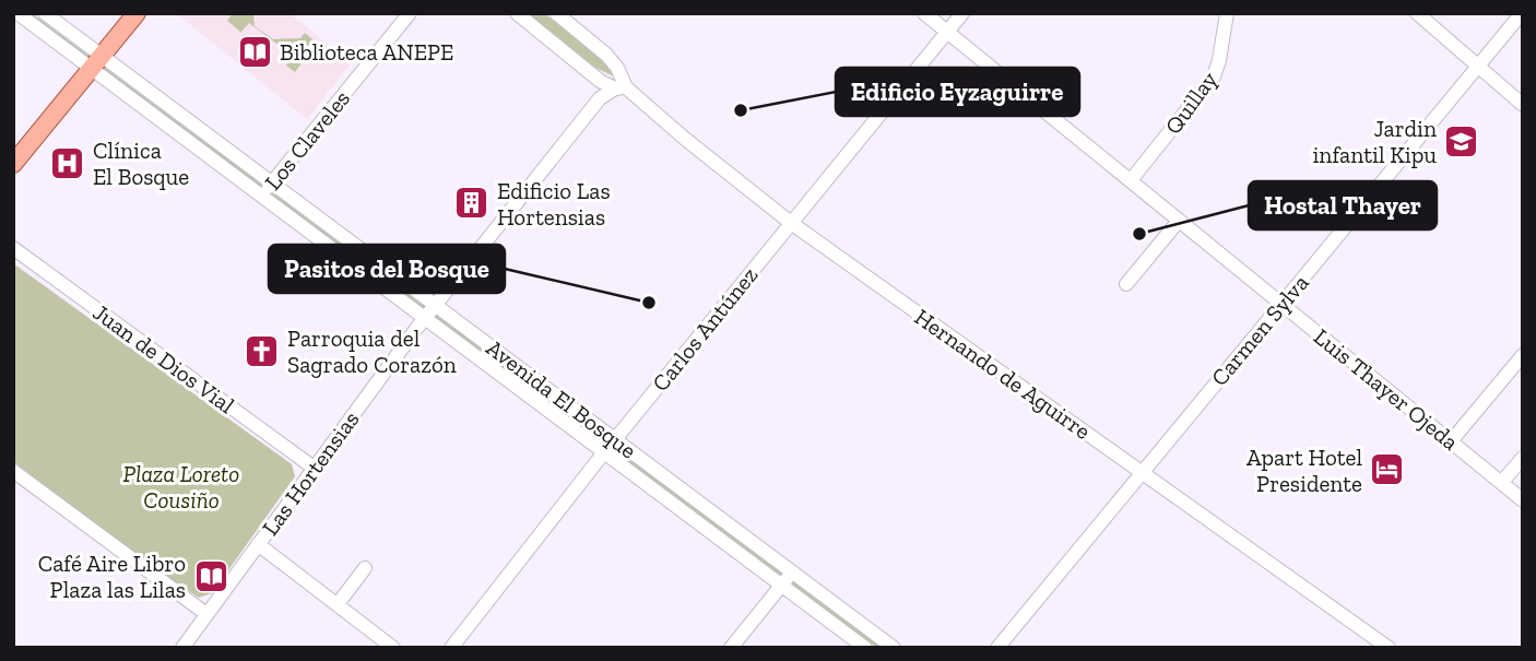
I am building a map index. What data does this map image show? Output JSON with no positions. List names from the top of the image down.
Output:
{
  "streets": {
    "street": [
      "Quillay",
      "Los Claveles",
      "Carlos Antúnez",
      "Carmen Sylva",
      "Juan de Dios Vial",
      "Hernando de Aguirre",
      "Luis Thayer Ojeda",
      "Avenida El Bosque",
      "Las Hortensias"
    ]
  },
  "crossings": [
    ["Quillay", "Luis Thayer Ojeda"],
    ["Los Claveles", "Avenida El Bosque"],
    ["Carlos Antúnez", "Hernando de Aguirre"],
    ["Carlos Antúnez", "Luis Thayer Ojeda"],
    ["Carlos Antúnez", "Avenida El Bosque"],
    ["Carmen Sylva", "Hernando de Aguirre"],
    ["Carmen Sylva", "Luis Thayer Ojeda"],
    ["Juan de Dios Vial", "Las Hortensias"],
    ["Hernando de Aguirre", "Las Hortensias"],
    ["Avenida El Bosque", "Las Hortensias"]
  ],
  "parks": ["Plaza Loreto Cousiño"],
  "places": {
    "library": ["Biblioteca ANEPE", "Café Aire Libro Plaza las Lilas"],
    "other": ["Edificio Eyzaguirre", "Hostal Thayer", "Pasitos del Bosque"],
    "school or university": ["Jardin infantil Kipu"],
    "hospital": ["Clínica El Bosque"],
    "building": ["Edificio Las Hortensias"],
    "church": ["Parroquia del Sagrado Corazón"],
    "hotel": ["Apart Hotel Presidente"]
  }
}
